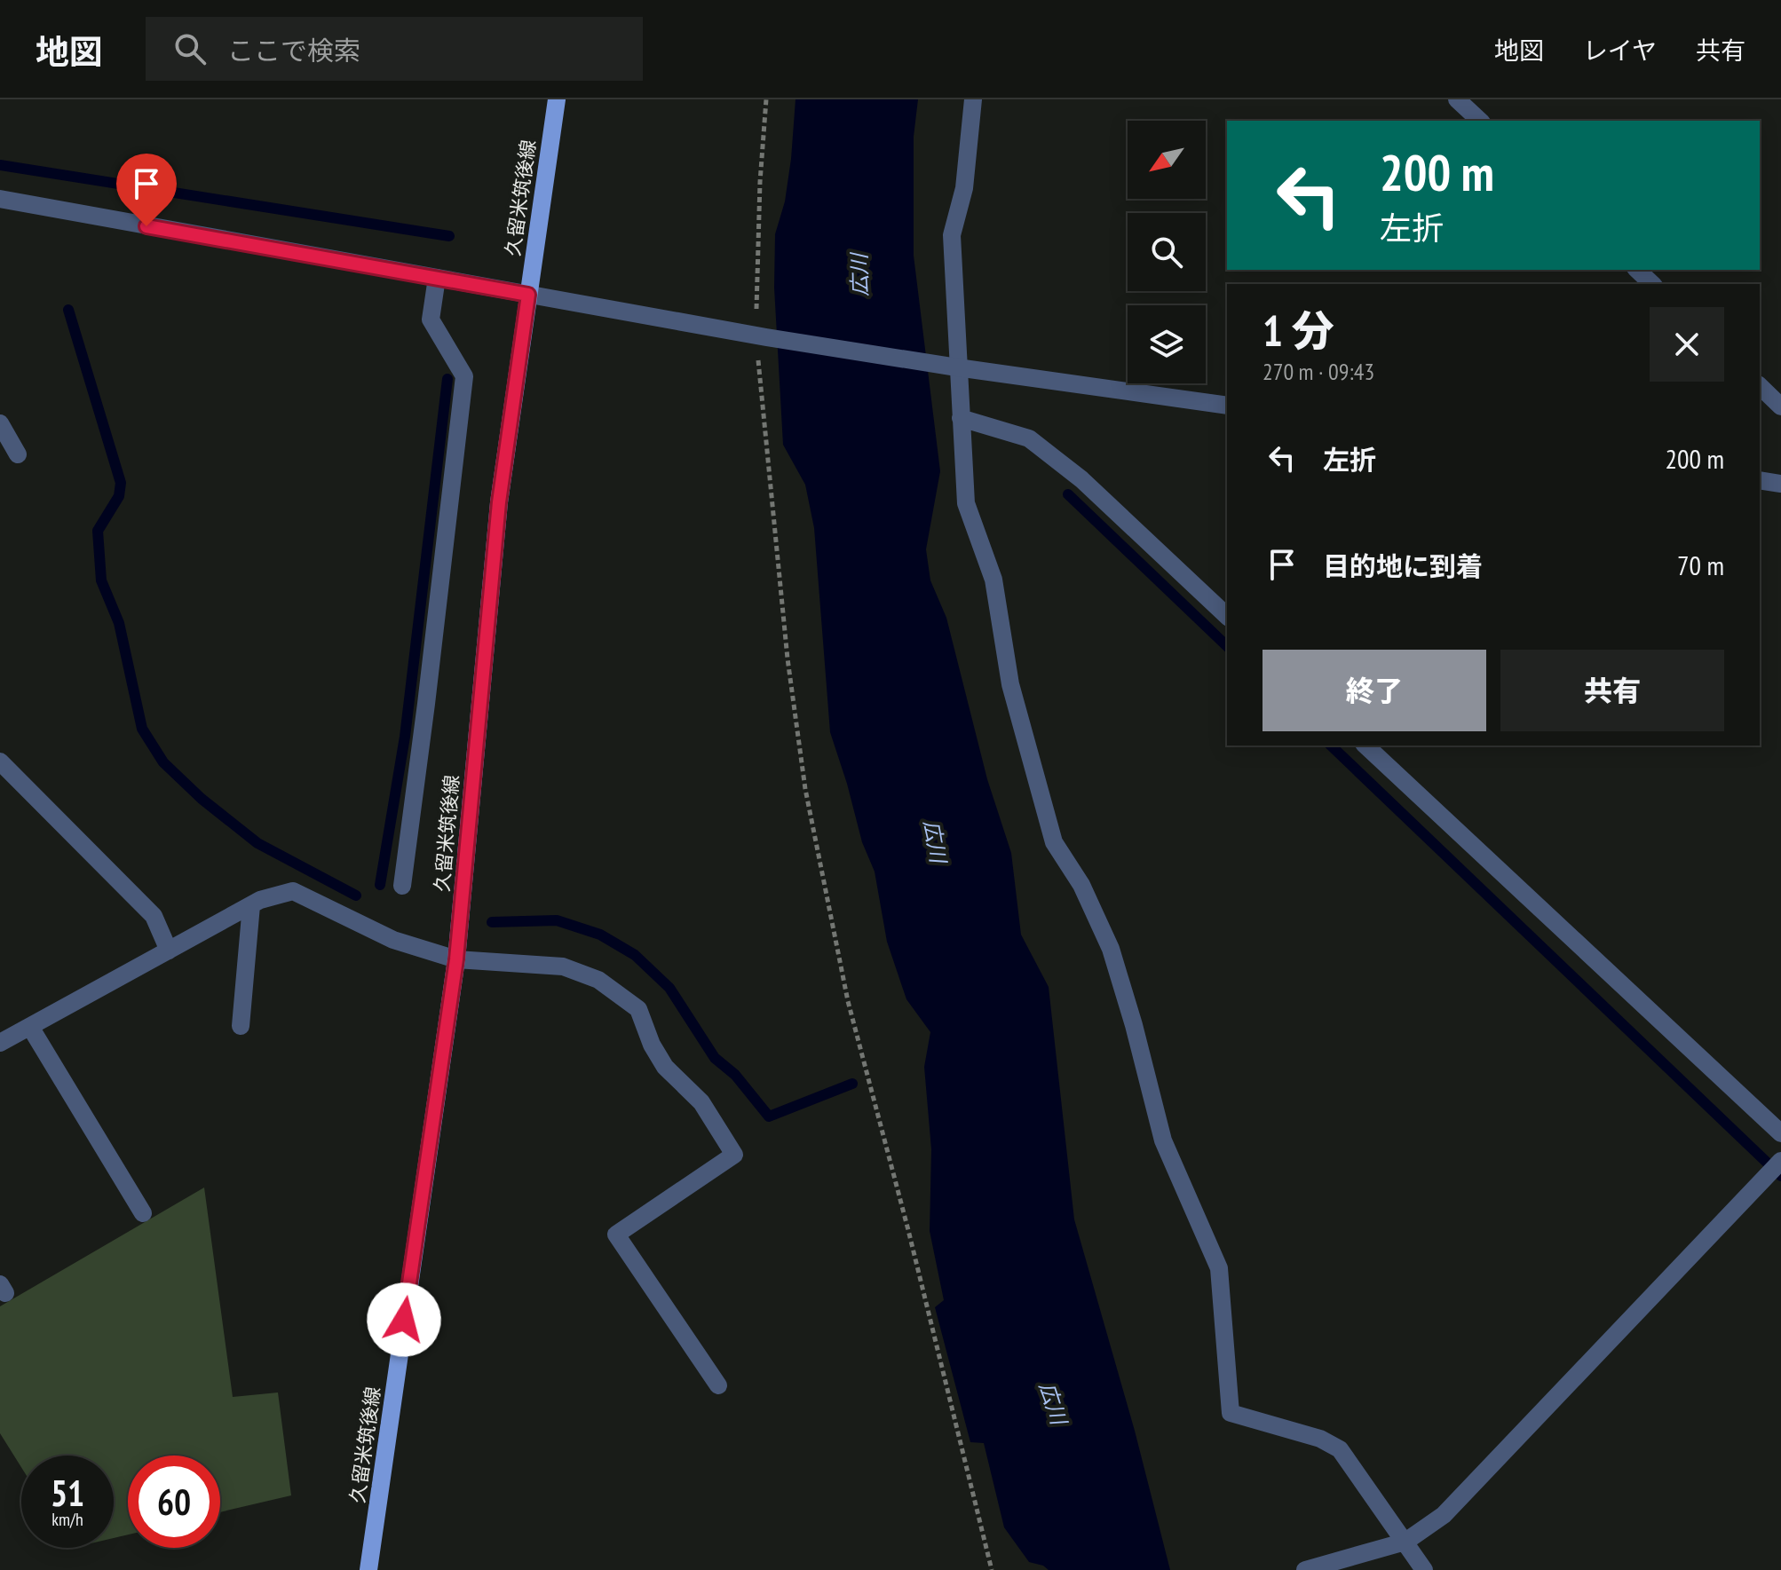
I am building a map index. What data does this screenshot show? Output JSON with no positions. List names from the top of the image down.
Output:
{
  "streets": {
    "main road": ["久留米筑後線"]
  },
  "water": ["広川"],
  "north": "bottom left",
  "page": {
    "header": "地図",
    "search": "ここで検索",
    "nav": ["地図", "レイヤ", "共有"],
    "turn": ["200 m", "左折"],
    "heading": ["1 分", "270 m · 09:43"],
    "list": [
      {
        "name": "左折",
        "value": "200 m"
      },
      {
        "name": "目的地に到着",
        "value": "70 m"
      }
    ],
    "buttons": ["終了", "共有"],
    "speed": "51 km/h",
    "limit": "60"
  }
}
